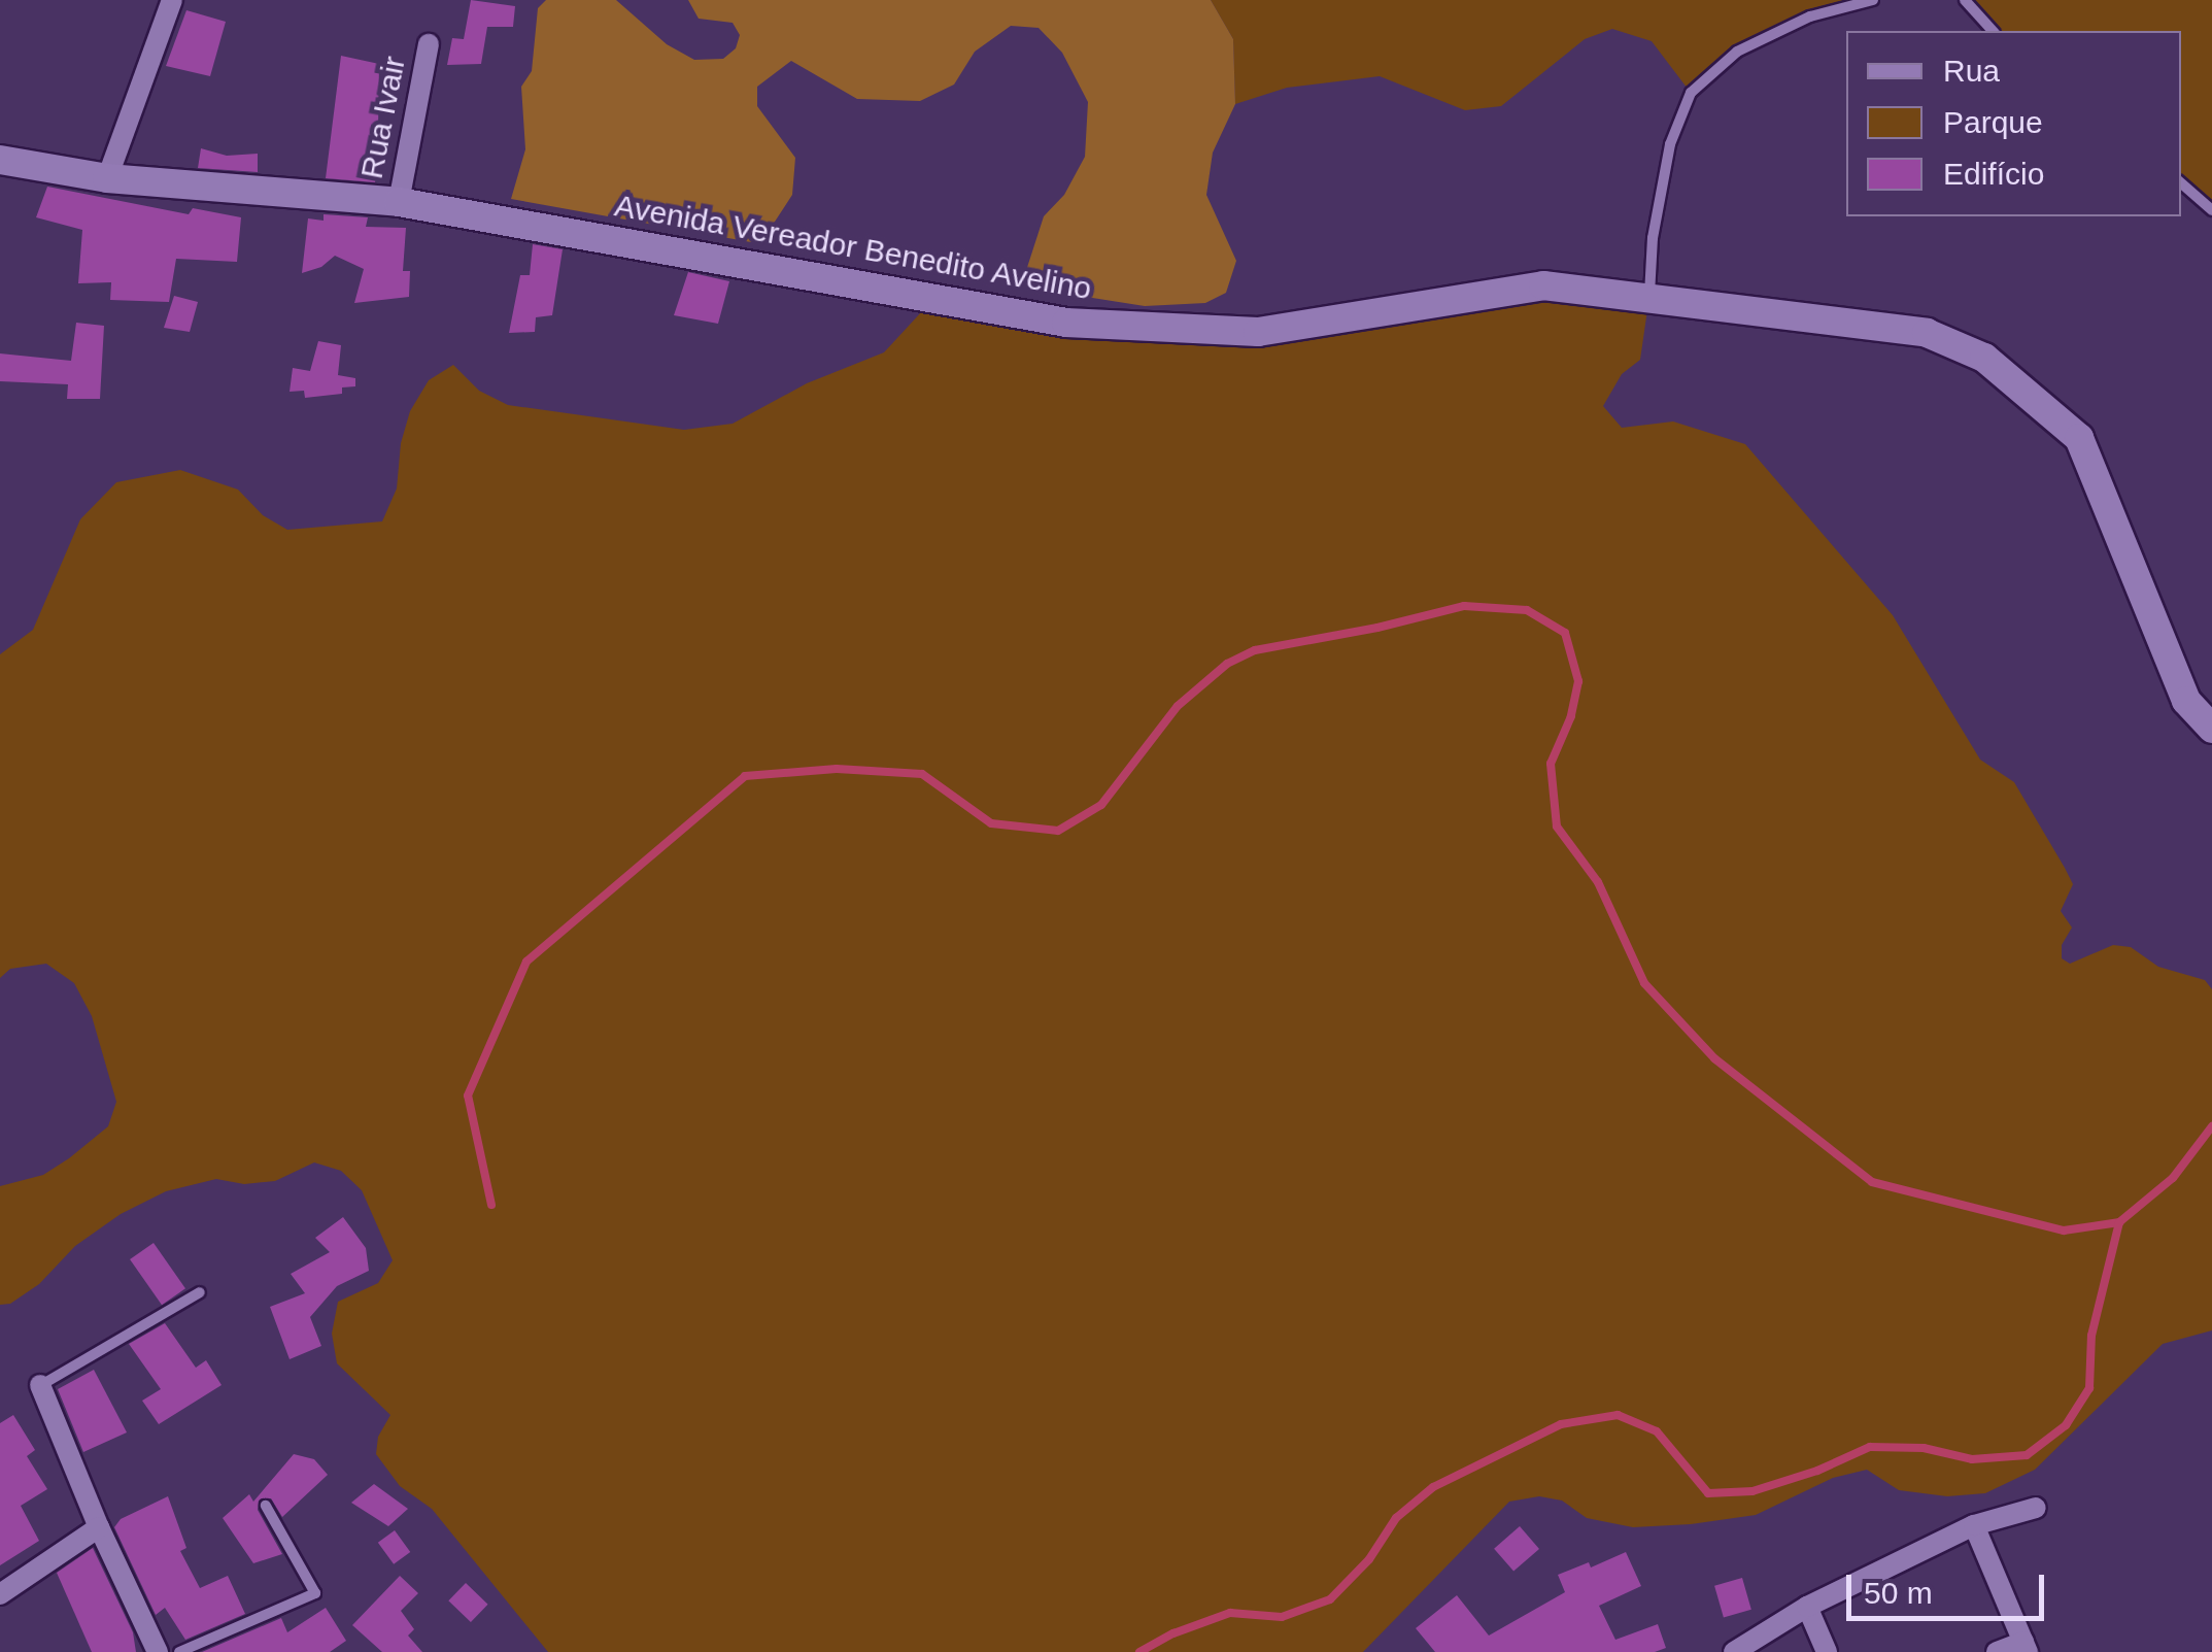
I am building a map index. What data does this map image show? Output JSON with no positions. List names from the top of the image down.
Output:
{
  "streets": {
    "main road": ["Avenida Vereador Benedito Avelino"],
    "street": ["Rua Ivair"]
  },
  "crossings": [
    ["Rua Ivair", "Avenida Vereador Benedito Avelino"]
  ],
  "legend": ["Rua", "Parque", "Edifício"],
  "scale_bar": "50 m"
}
